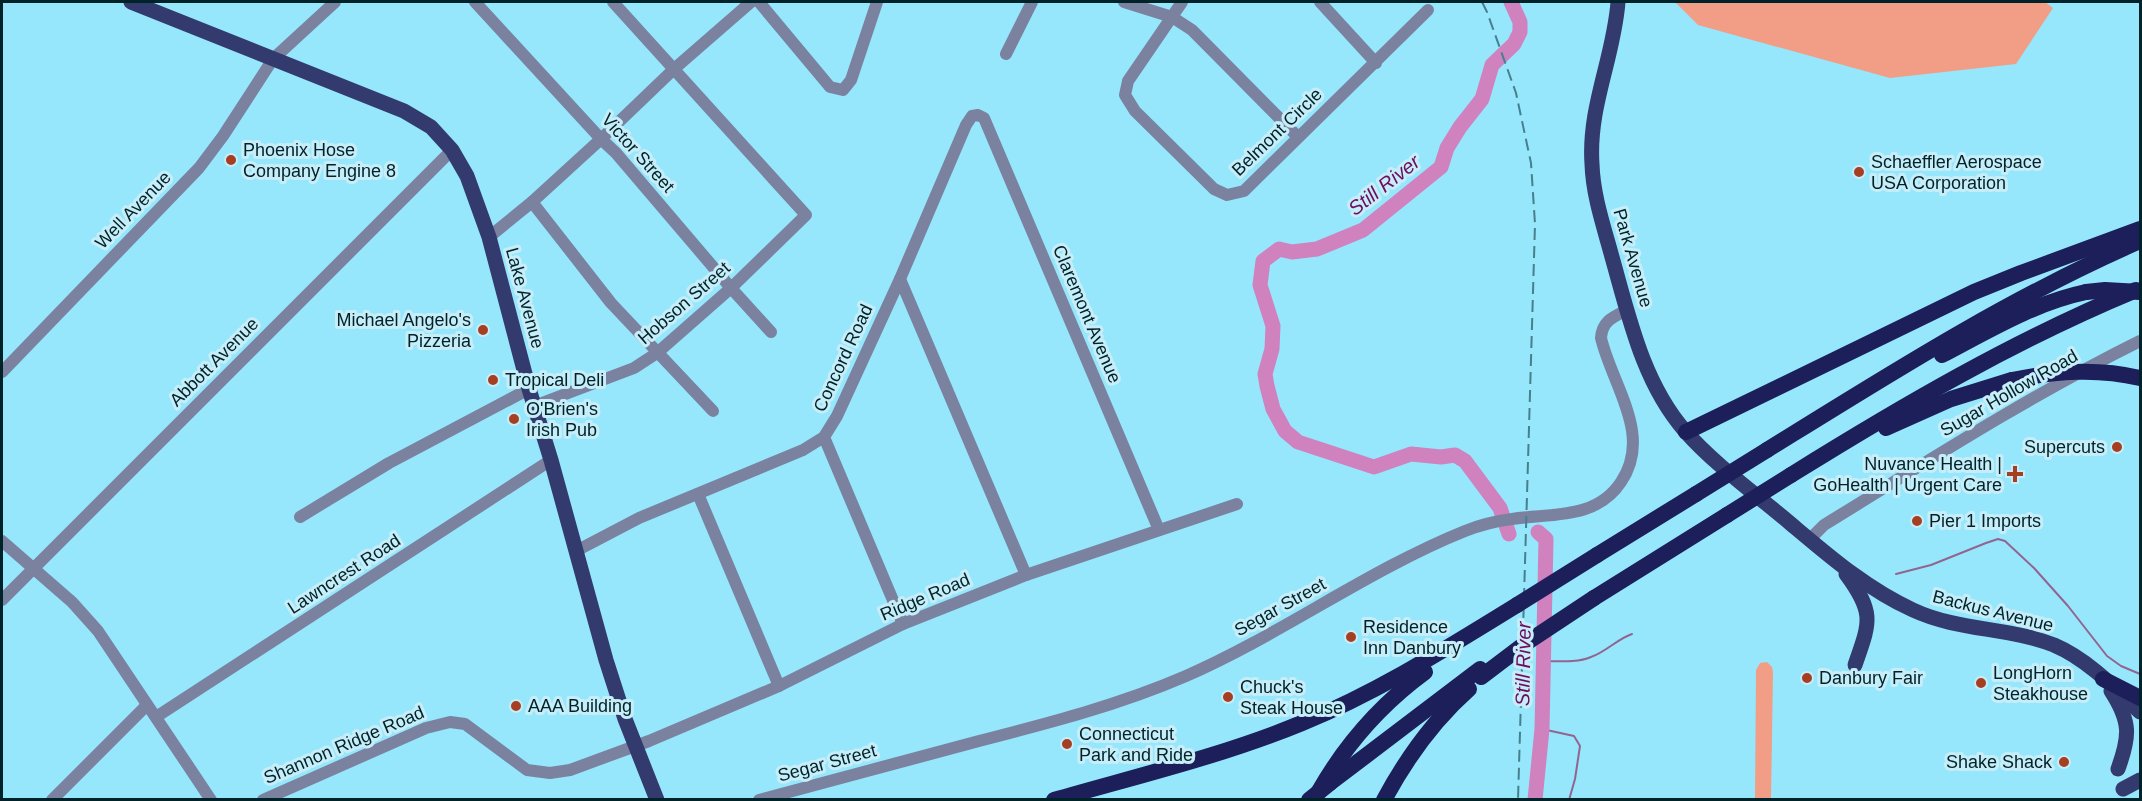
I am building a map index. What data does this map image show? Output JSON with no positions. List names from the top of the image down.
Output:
{
  "streets": {
    "main road": ["Park Avenue", "Lake Avenue", "Backus Avenue"],
    "street": [
      "Belmont Circle",
      "Victor Street",
      "Well Avenue",
      "Hobson Street",
      "Claremont Avenue",
      "Concord Road",
      "Abbott Avenue",
      "Sugar Hollow Road",
      "Lawncrest Road",
      "Ridge Road",
      "Segar Street",
      "Shannon Ridge Road"
    ]
  },
  "crossings": [
    ["Victor Street", "Hobson Street"],
    ["Well Avenue", "Lake Avenue"],
    ["Park Avenue", "Segar Street"],
    ["Park Avenue", "Backus Avenue"],
    ["Lake Avenue", "Hobson Street"],
    ["Lake Avenue", "Concord Road"],
    ["Lake Avenue", "Abbott Avenue"],
    ["Lake Avenue", "Lawncrest Road"],
    ["Lake Avenue", "Ridge Road"],
    ["Lake Avenue", "Shannon Ridge Road"],
    ["Claremont Avenue", "Concord Road"],
    ["Claremont Avenue", "Ridge Road"],
    ["Sugar Hollow Road", "Backus Avenue"],
    ["Ridge Road", "Shannon Ridge Road"]
  ],
  "water": ["Still River"],
  "places": {
    "other": [
      "Phoenix Hose Company Engine 8",
      "Schaeffler Aerospace USA Corporation",
      "Michael Angelo's Pizzeria",
      "Tropical Deli",
      "O'Brien's Irish Pub",
      "Supercuts",
      "Pier 1 Imports",
      "Residence Inn Danbury",
      "Danbury Fair",
      "LongHorn Steakhouse",
      "Chuck's Steak House",
      "AAA Building",
      "Connecticut Park and Ride",
      "Shake Shack"
    ],
    "health": ["Nuvance Health | GoHealth | Urgent Care"]
  }
}
